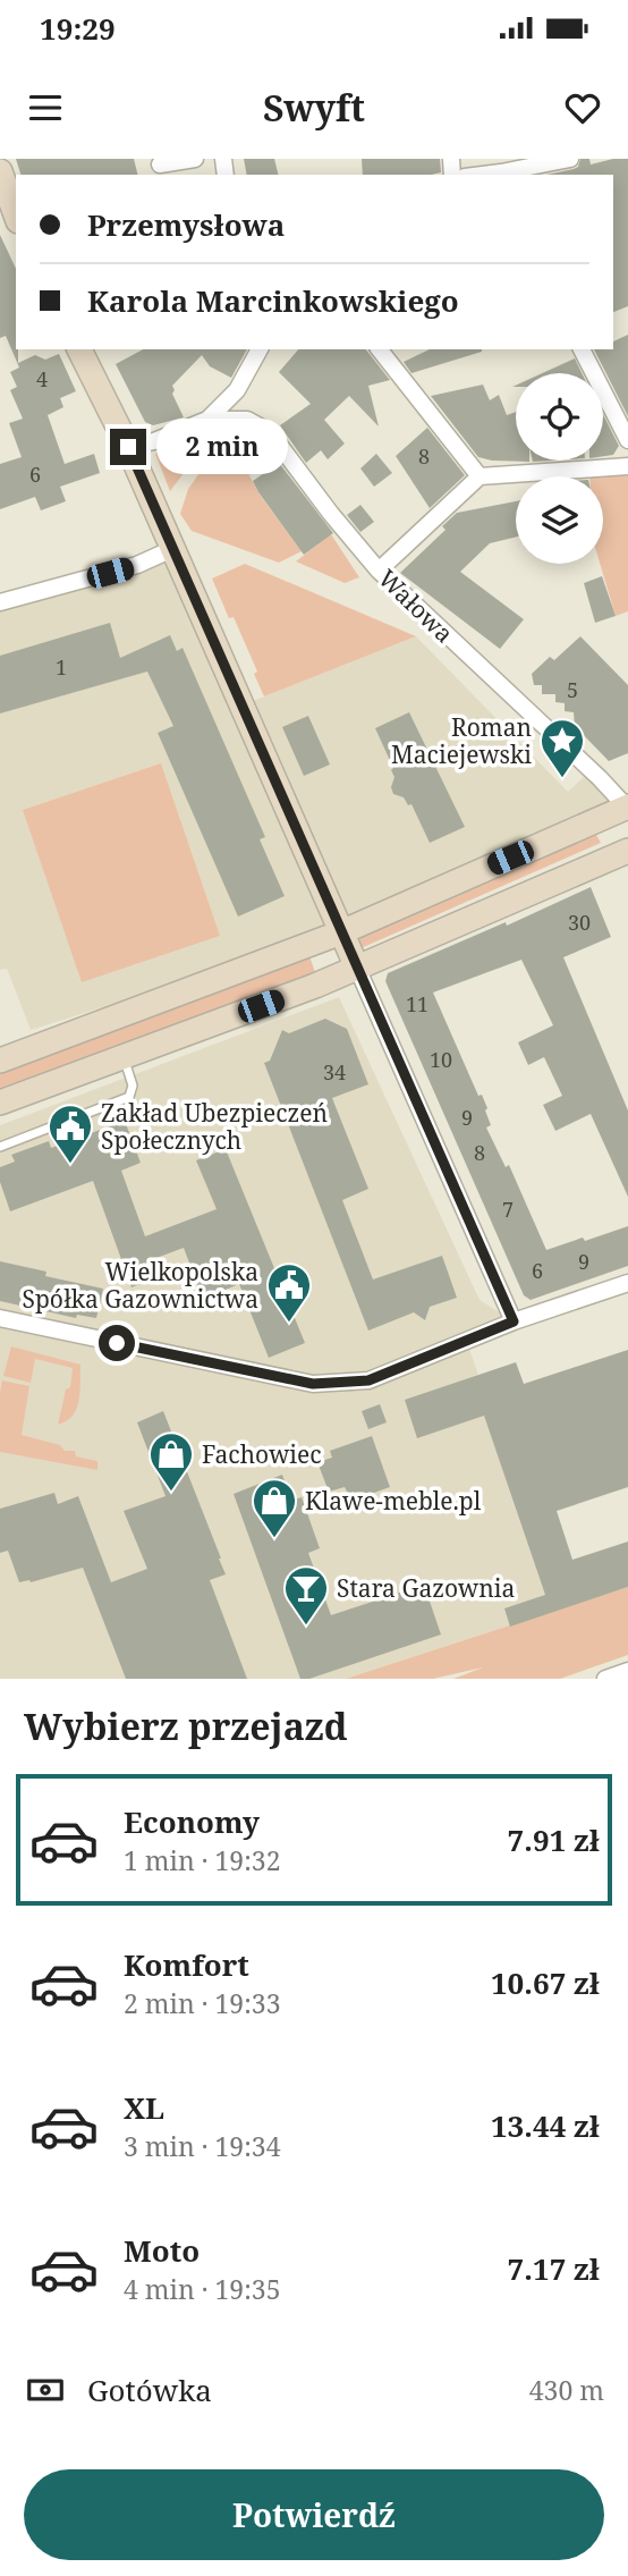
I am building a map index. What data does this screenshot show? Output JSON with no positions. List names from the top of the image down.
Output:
{
  "streets": {
    "street": ["Wałowa"]
  },
  "places": {
    "place": ["Roman Maciejewski"],
    "public building": ["Zakład Ubezpieczeń Społecznych", "Wielkopolska Spółka Gazownictwa"],
    "shop": ["Fachowiec", "Klawe-meble.pl"],
    "bar": ["Stara Gazownia"]
  },
  "house_numbers": [
    "4",
    "8",
    "6",
    "1",
    "5",
    "30",
    "11",
    "10",
    "34",
    "9",
    "8",
    "7",
    "9",
    "6"
  ],
  "page": {
    "status": "19:29",
    "header": "Swyft",
    "banner": ["Przemysłowa", "Karola Marcinkowskiego"],
    "bubble": "2 min",
    "heading": "Wybierz przejazd",
    "list": [
      {
        "name": "Economy",
        "note": "1 min · 19:32",
        "value": "7.91 zł"
      },
      {
        "name": "Komfort",
        "note": "2 min · 19:33",
        "value": "10.67 zł"
      },
      {
        "name": "XL",
        "note": "3 min · 19:34",
        "value": "13.44 zł"
      },
      {
        "name": "Moto",
        "note": "4 min · 19:35",
        "value": "7.17 zł"
      }
    ],
    "pay": ["Gotówka", "430 m"],
    "buttons": "Potwierdź"
  }
}
